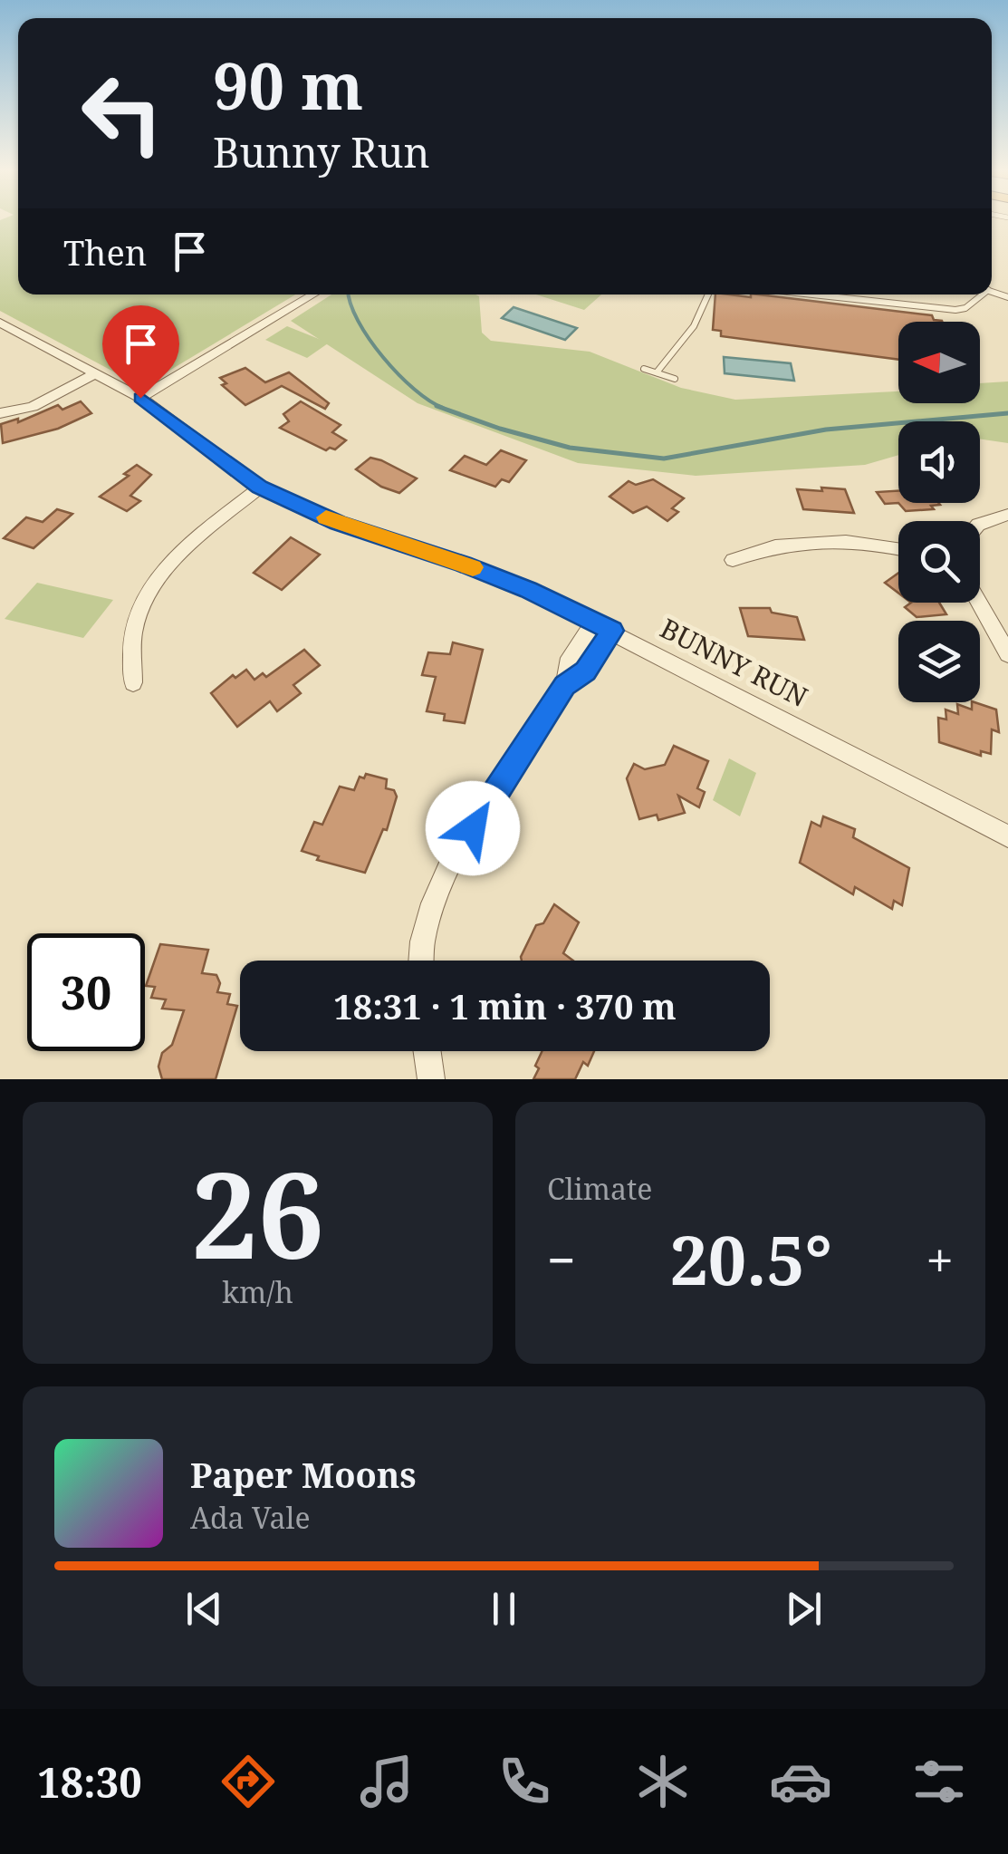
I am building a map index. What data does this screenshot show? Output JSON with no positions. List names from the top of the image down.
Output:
{
  "streets": {
    "street": ["BUNNY RUN"]
  },
  "north": "left",
  "page": {
    "turn": ["90 m", "Bunny Run"],
    "then": "Then",
    "limit": "30",
    "trip": "18:31 · 1 min · 370 m",
    "tile": [
      ["26", "km/h"],
      "Climate"
    ],
    "heat": ["−", "20.5°", "+"],
    "song": ["Paper Moons", "Ada Vale"],
    "tabs": "18:30"
  }
}
